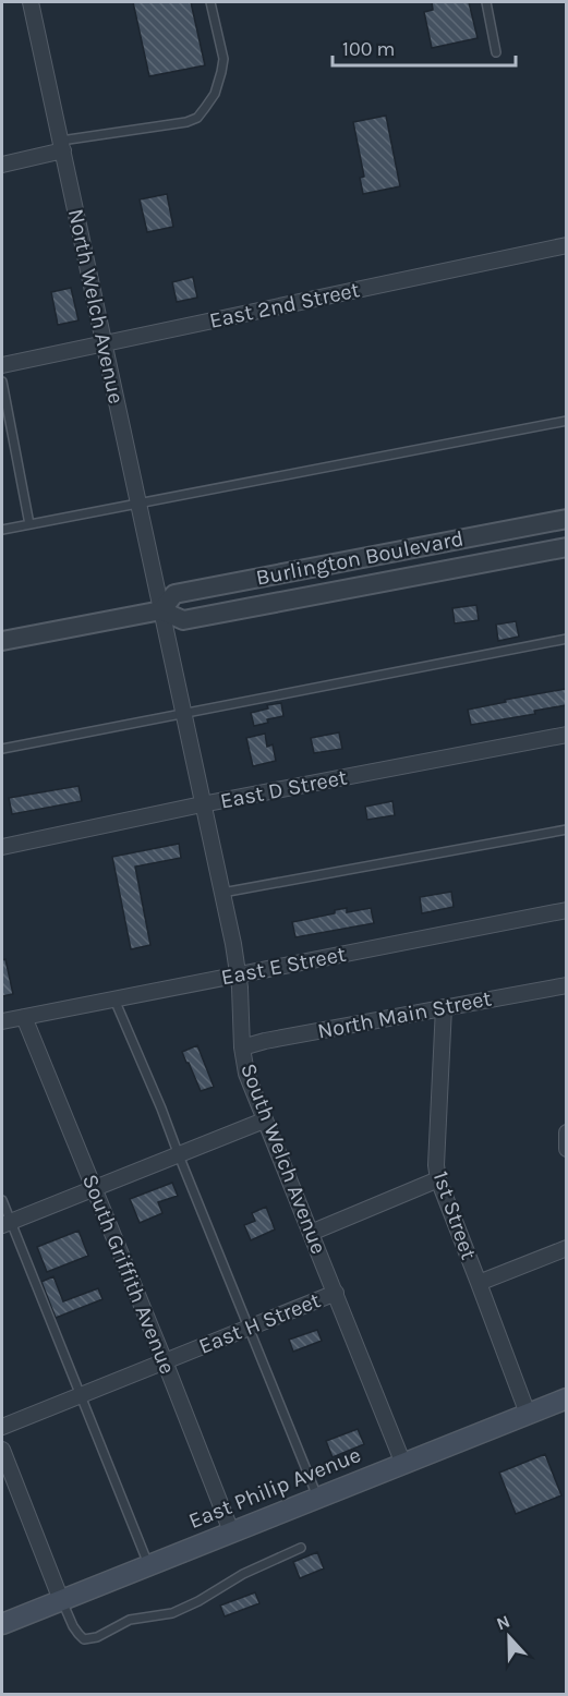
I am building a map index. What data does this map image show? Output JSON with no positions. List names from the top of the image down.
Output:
{
  "streets": {
    "main road": ["East Philip Avenue"],
    "street": [
      "East 2nd Street",
      "North Welch Avenue",
      "Burlington Boulevard",
      "East D Street",
      "East E Street",
      "North Main Street",
      "South Welch Avenue",
      "1st Street",
      "South Griffith Avenue",
      "East H Street"
    ]
  },
  "crossings": [
    ["East 2nd Street", "North Welch Avenue"],
    ["North Welch Avenue", "Burlington Boulevard"],
    ["North Welch Avenue", "South Welch Avenue"],
    ["Burlington Boulevard", "South Welch Avenue"],
    ["East D Street", "South Welch Avenue"],
    ["East E Street", "South Welch Avenue"],
    ["East E Street", "South Griffith Avenue"],
    ["North Main Street", "South Welch Avenue"],
    ["North Main Street", "1st Street"],
    ["South Welch Avenue", "East H Street"],
    ["South Welch Avenue", "East Philip Avenue"],
    ["1st Street", "East Philip Avenue"],
    ["South Griffith Avenue", "East H Street"],
    ["South Griffith Avenue", "East Philip Avenue"]
  ],
  "scale_bar": "100 m",
  "north": "top"
}
